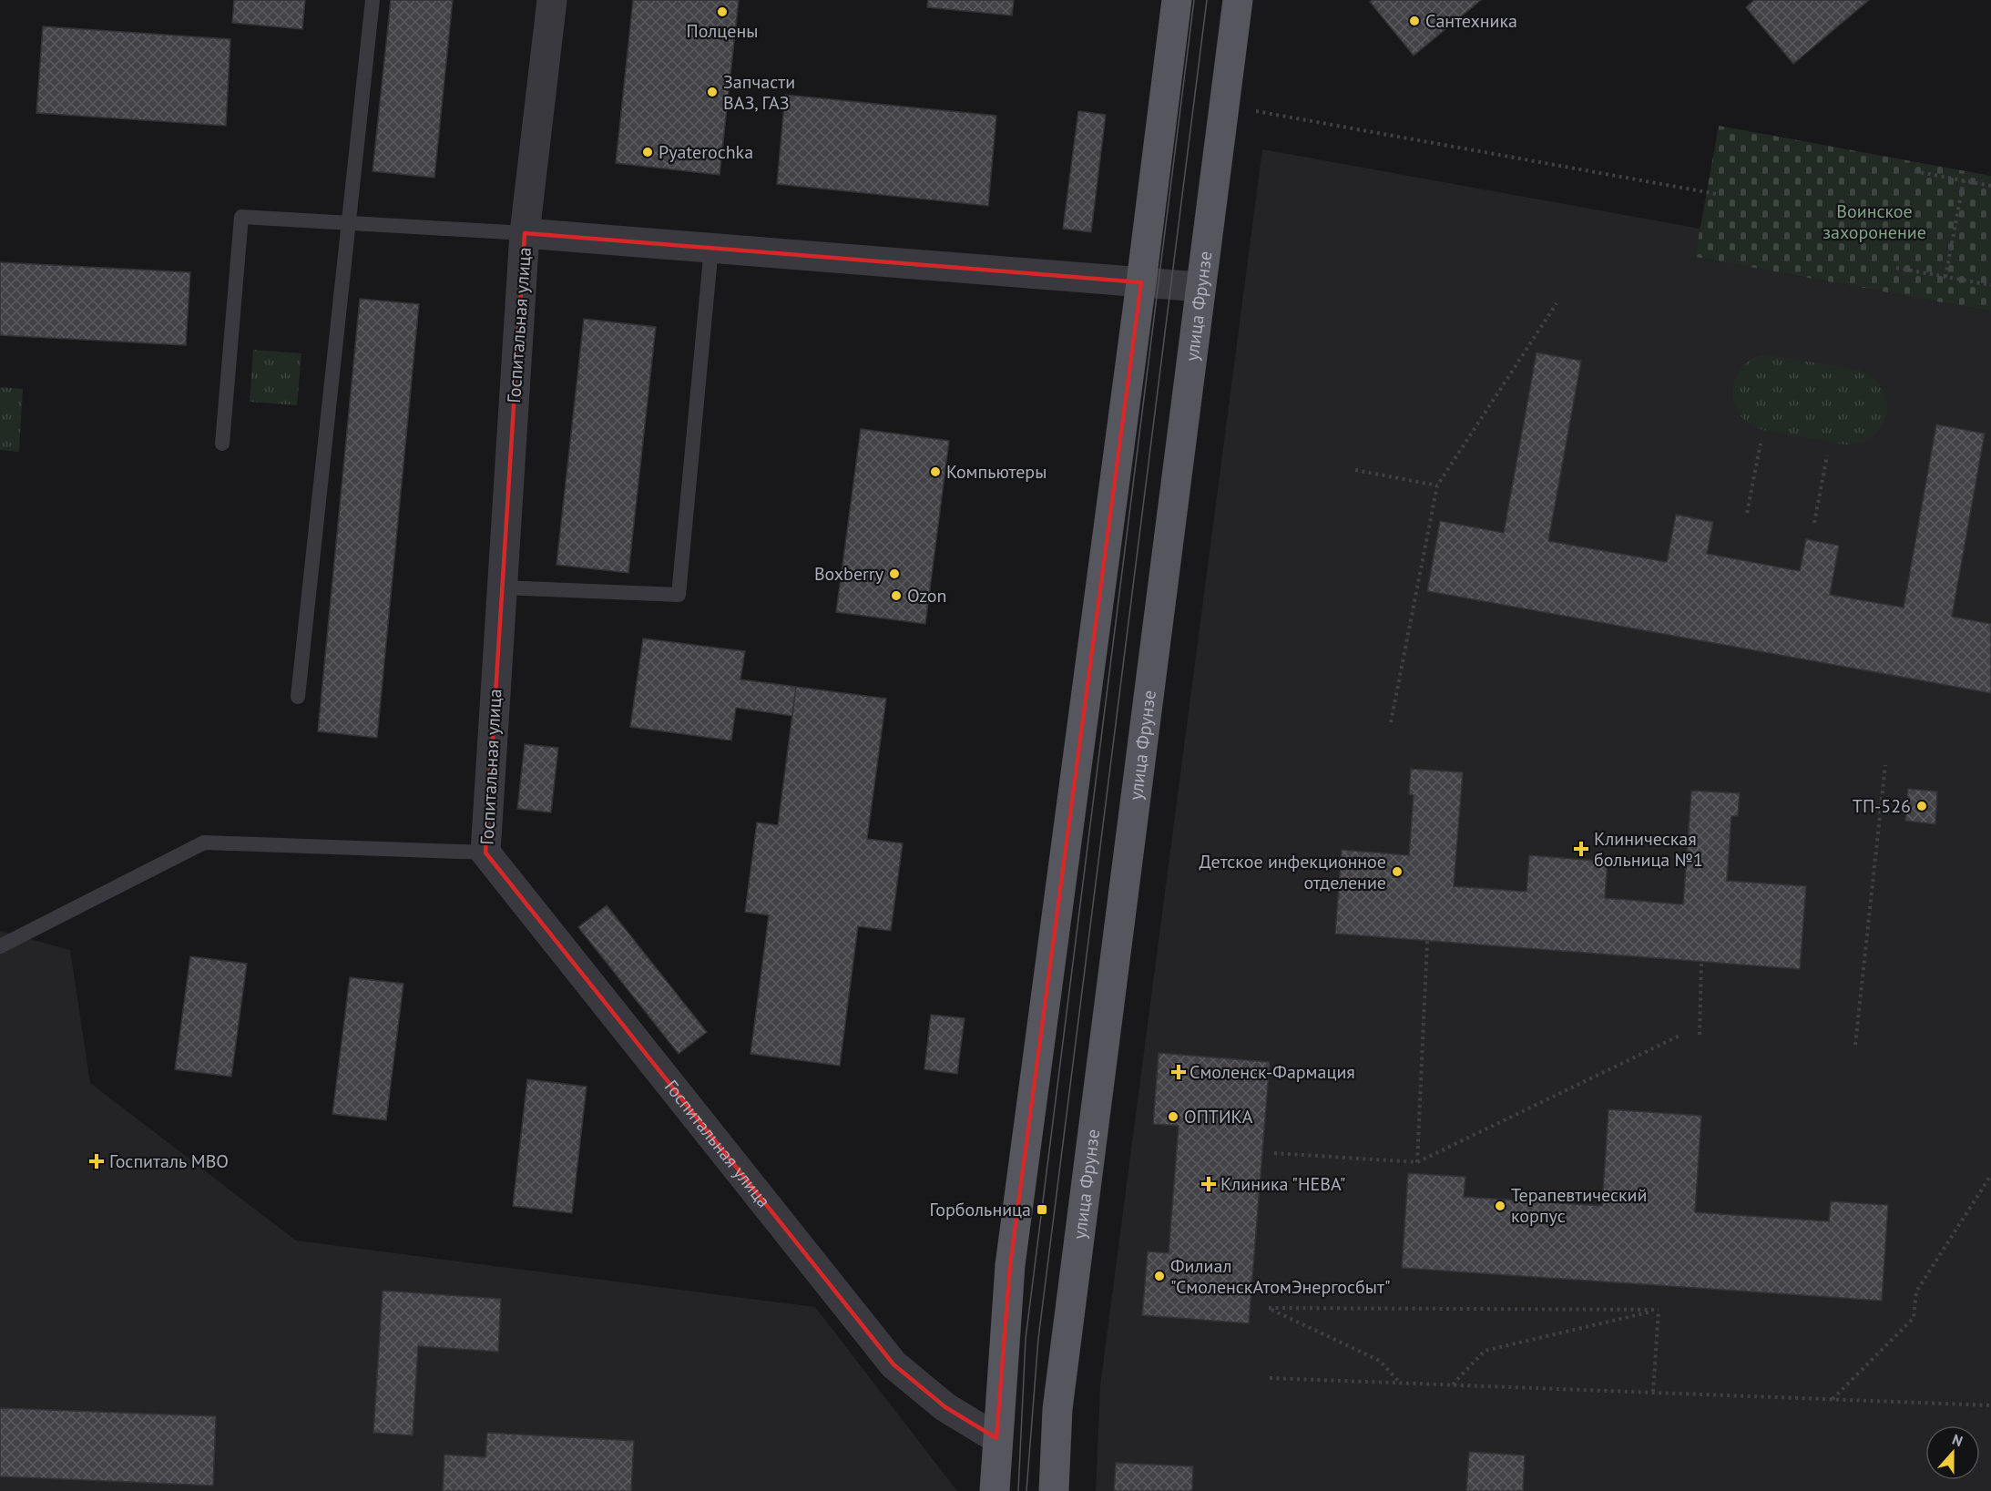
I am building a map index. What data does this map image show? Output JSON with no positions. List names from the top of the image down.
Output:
{
  "streets": {
    "main road": ["улица Фрунзе"],
    "street": ["Госпитальная улица"]
  },
  "parks": ["Воинское захоронение"],
  "places": {
    "other": [
      "Полцены",
      "Сантехника",
      "Запчаcти ВАЗ, ГАЗ",
      "Pyaterochka",
      "Компьютеры",
      "Boxberry",
      "Ozon",
      "ТП-526",
      "Детское инфекционное отделение",
      "ОПТИКА",
      "Терапевтический корпус",
      "Филиал \"СмоленскАтомЭнергосбыт\""
    ],
    "health": [
      "Клиническая больница №1",
      "Смоленск-Фармация",
      "Госпиталь МВО",
      "Клиника \"НЕВА\""
    ],
    "transit": ["Горбольница"]
  },
  "north": "top"
}
